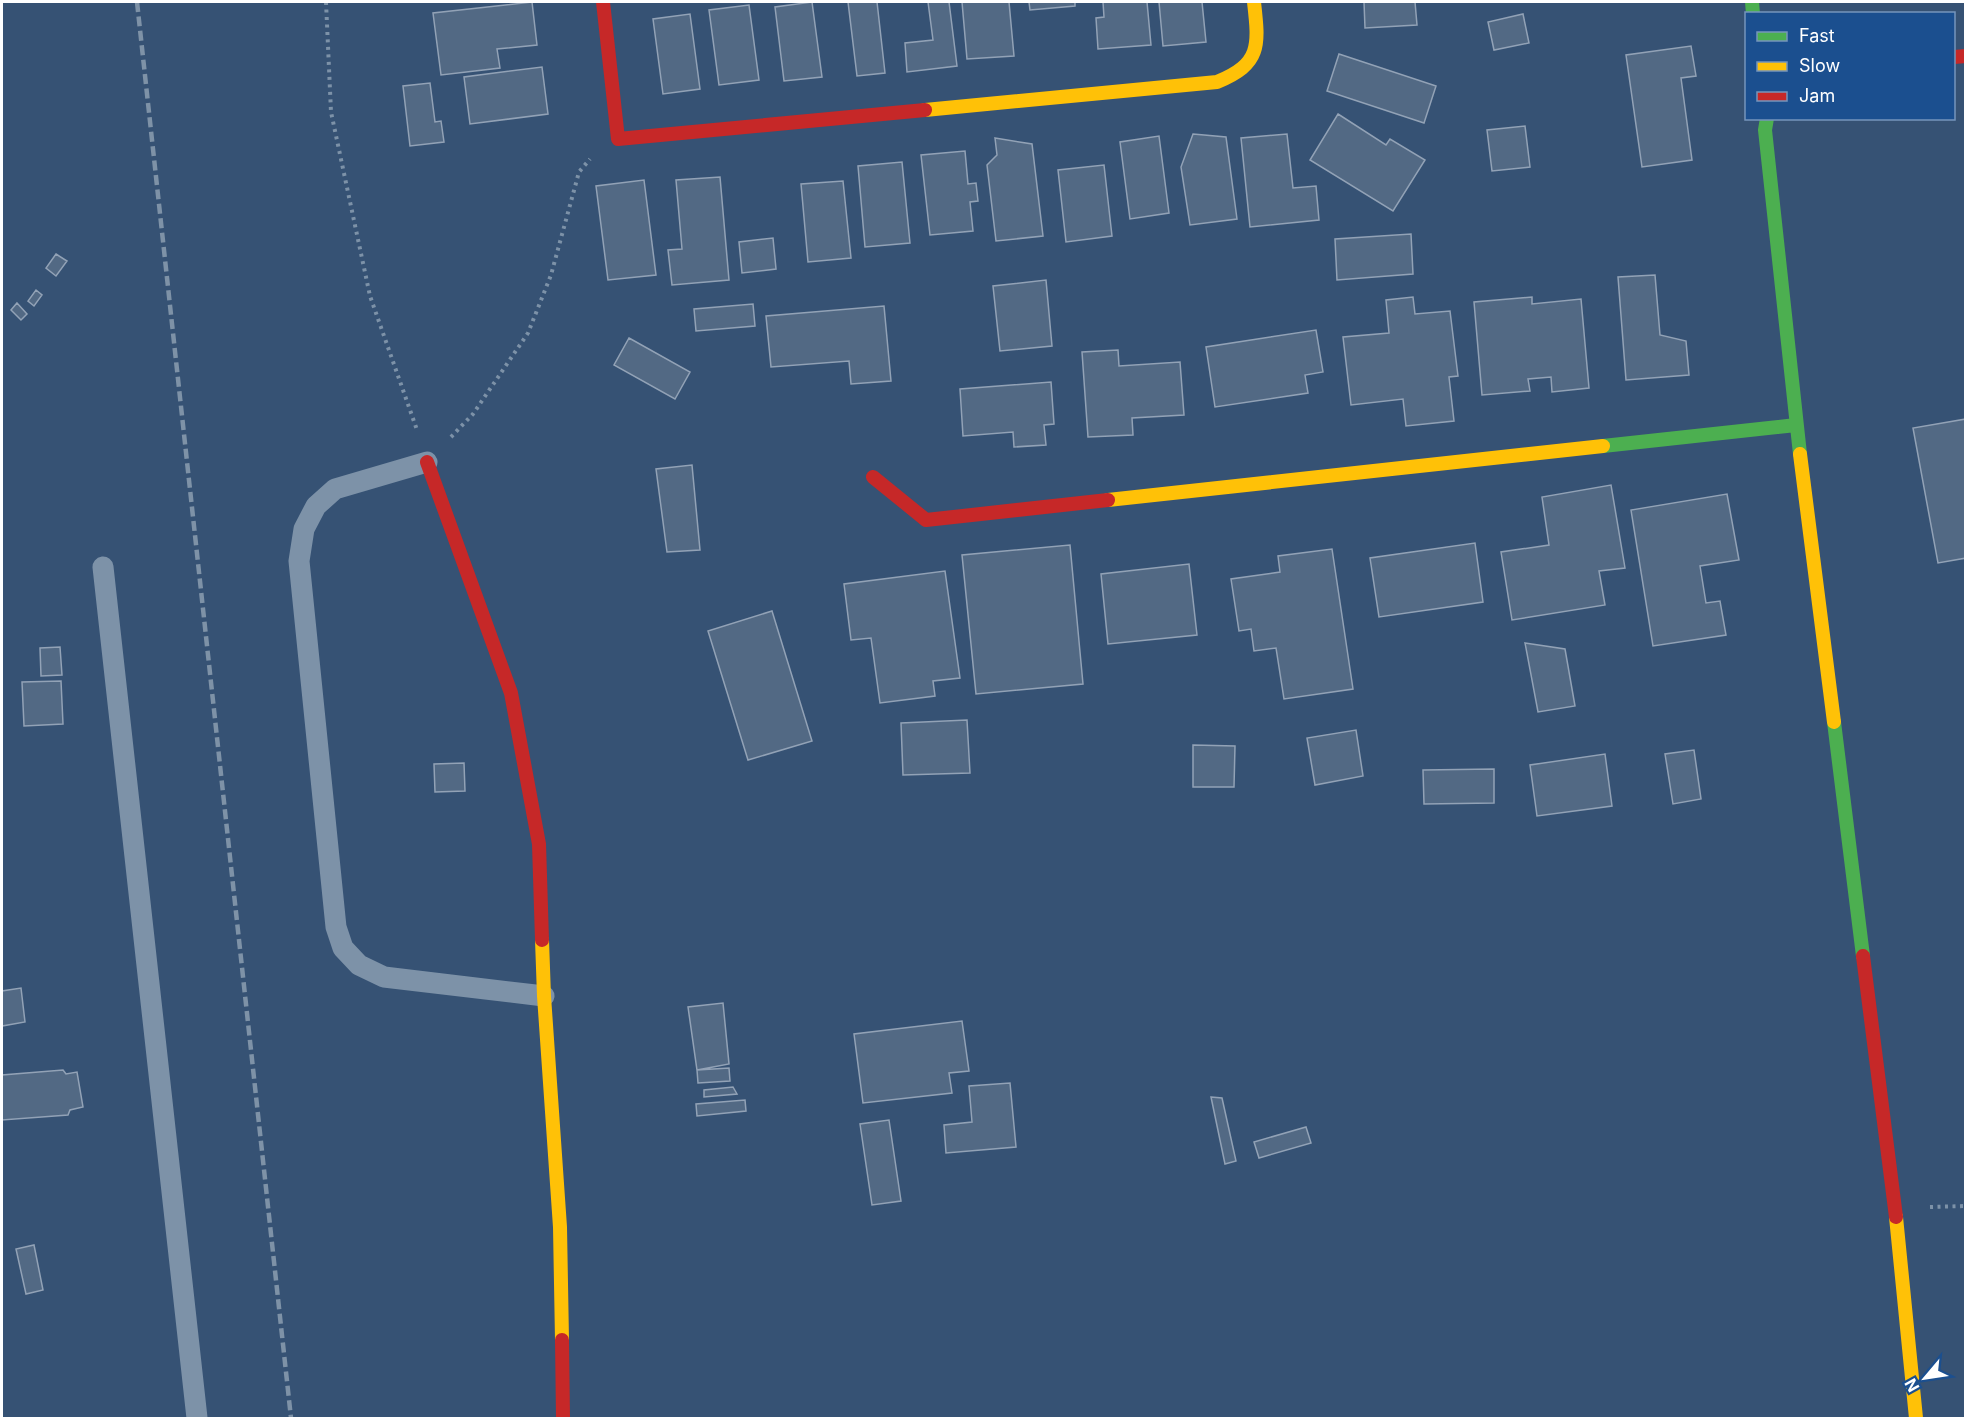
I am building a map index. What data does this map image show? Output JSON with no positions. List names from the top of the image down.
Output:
{
  "legend": ["Fast", "Slow", "Jam"],
  "north": "bottom left"
}
